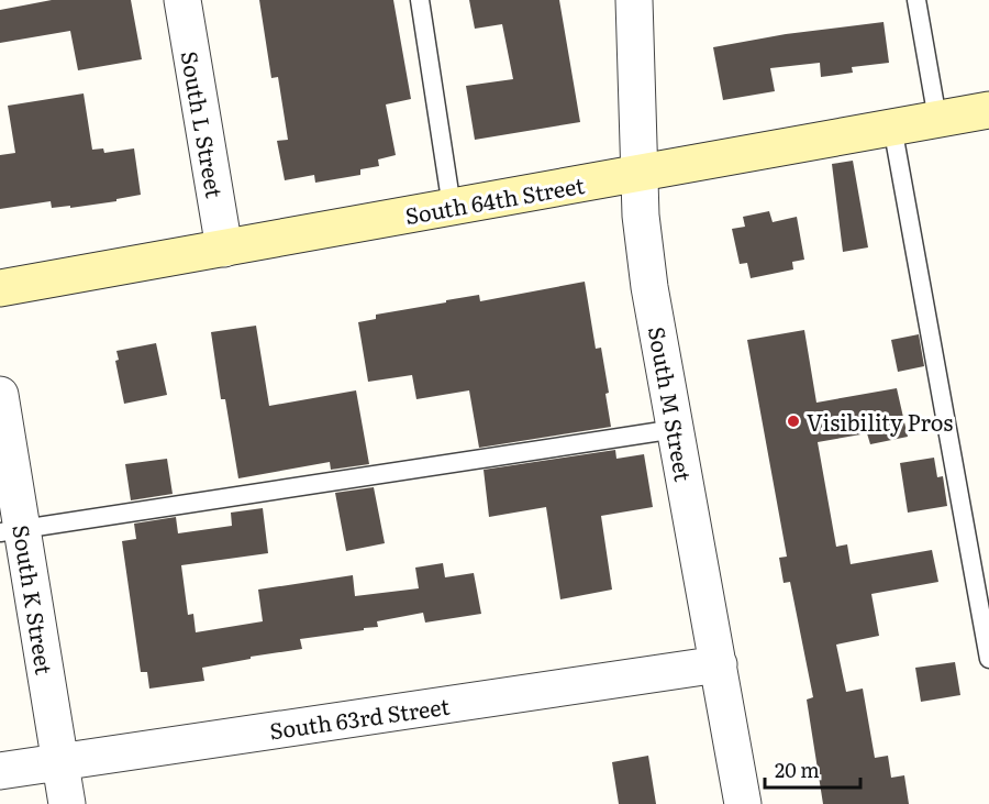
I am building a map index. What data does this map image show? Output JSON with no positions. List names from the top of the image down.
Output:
{
  "streets": {
    "street": [
      "South L Street",
      "South 64th Street",
      "South M Street",
      "South K Street",
      "South 63rd Street"
    ]
  },
  "crossings": [
    ["South L Street", "South 64th Street"],
    ["South 64th Street", "South M Street"],
    ["South M Street", "South 63rd Street"],
    ["South K Street", "South 63rd Street"]
  ],
  "places": ["Visibility Pros"],
  "scale_bar": "20 m"
}
